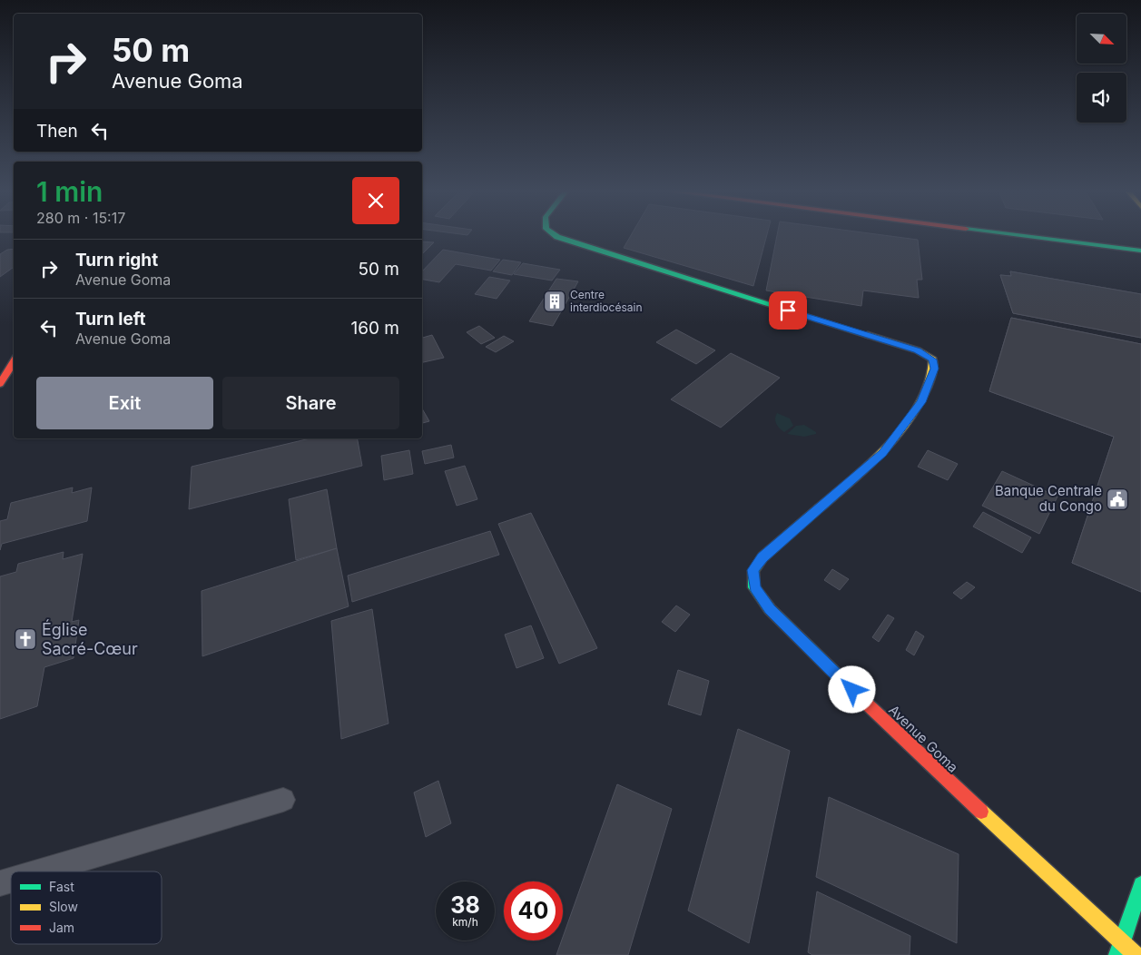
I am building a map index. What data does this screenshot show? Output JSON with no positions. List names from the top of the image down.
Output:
{
  "streets": {
    "street": ["Avenue Goma"]
  },
  "places": {
    "building": ["Centre interdiocésain"],
    "public building": ["Banque Centrale du Congo"],
    "church": ["Église Sacré-Cœur"]
  },
  "legend": ["Fast", "Slow", "Jam"],
  "north": "bottom right",
  "page": {
    "turn": ["50 m", "Avenue Goma"],
    "then": "Then",
    "heading": ["1 min", "280 m · 15:17"],
    "list": [
      {
        "name": "Turn right",
        "note": "Avenue Goma",
        "value": "50 m"
      },
      {
        "name": "Turn left",
        "note": "Avenue Goma",
        "value": "160 m"
      }
    ],
    "buttons": ["Exit", "Share"],
    "speed": "38 km/h",
    "limit": "40"
  }
}
